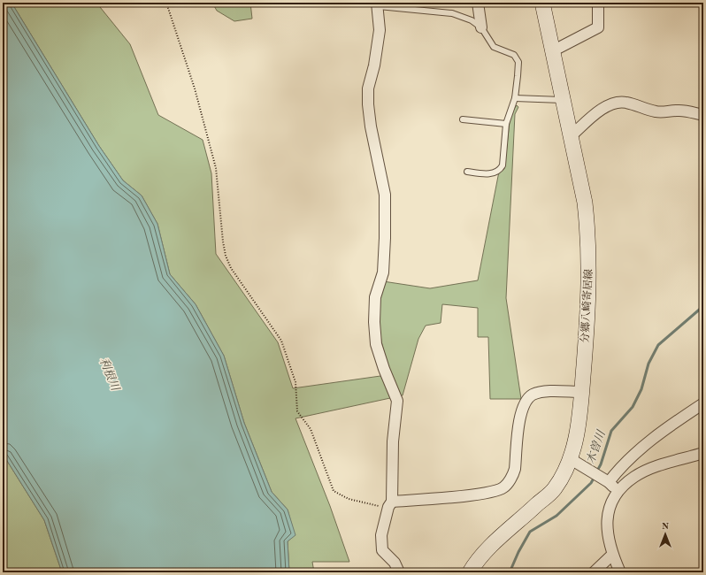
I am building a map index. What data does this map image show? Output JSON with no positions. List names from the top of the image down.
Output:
{
  "streets": {
    "main road": ["分郷八崎寄居線"]
  },
  "water": ["利根川", "木曽川"],
  "north": "top"
}
